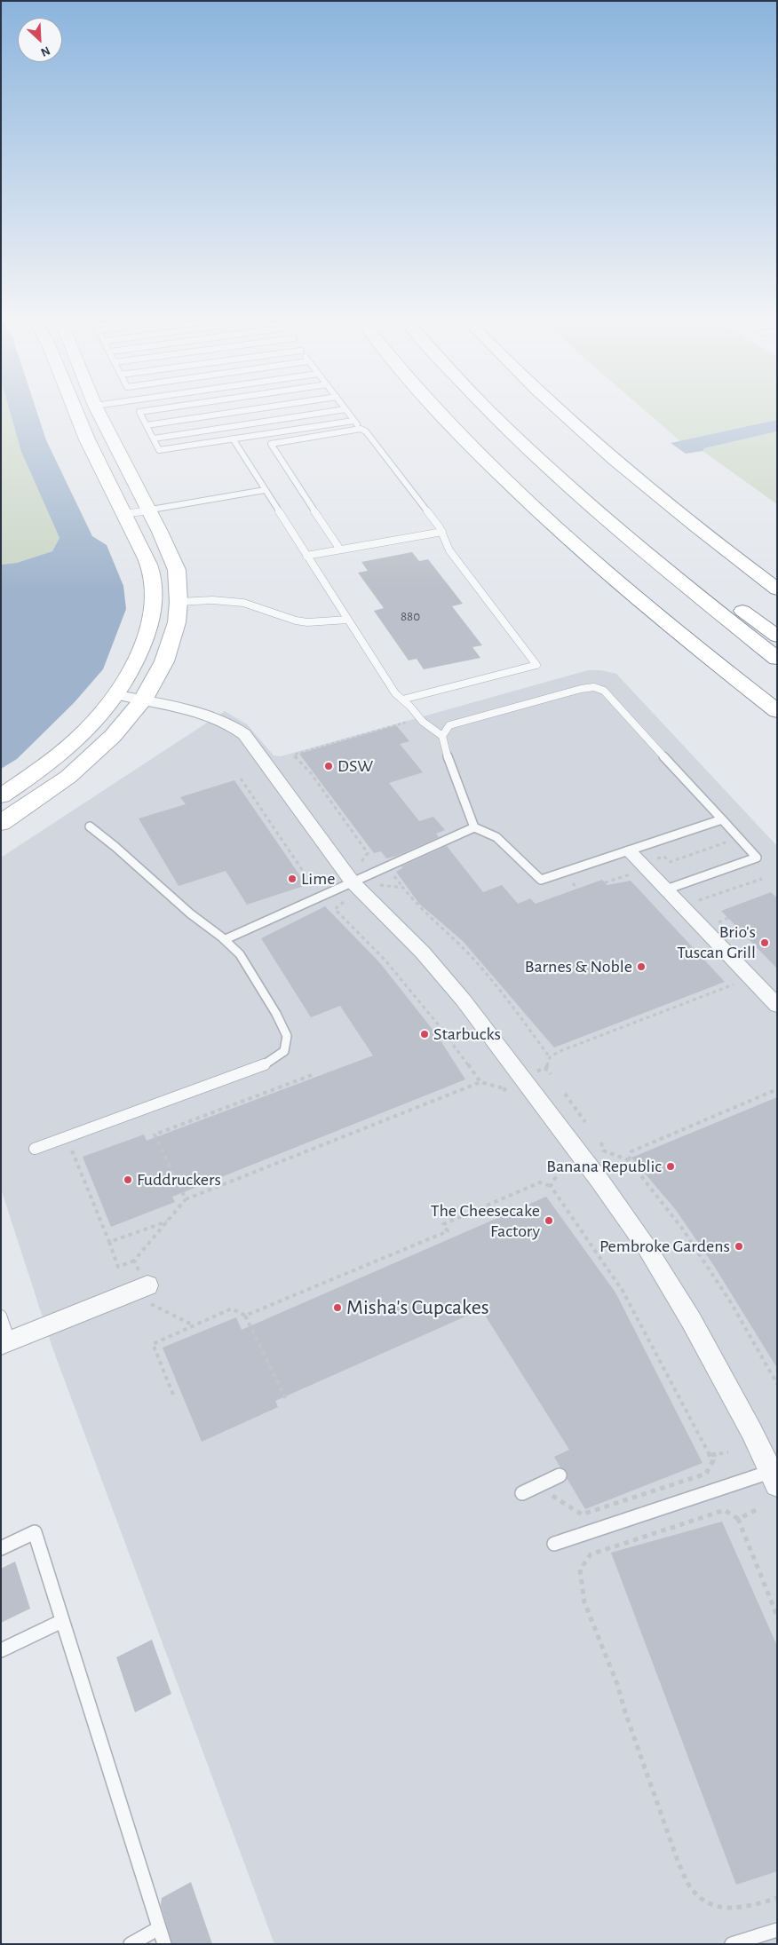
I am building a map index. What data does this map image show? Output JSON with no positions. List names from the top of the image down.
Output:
{
  "places": [
    "DSW",
    "Lime",
    "Brio's Tuscan Grill",
    "Barnes & Noble",
    "Starbucks",
    "Banana Republic",
    "Fuddruckers",
    "The Cheesecake Factory",
    "Pembroke Gardens",
    "Misha's Cupcakes"
  ],
  "house_numbers": ["880"],
  "north": "bottom right"
}
